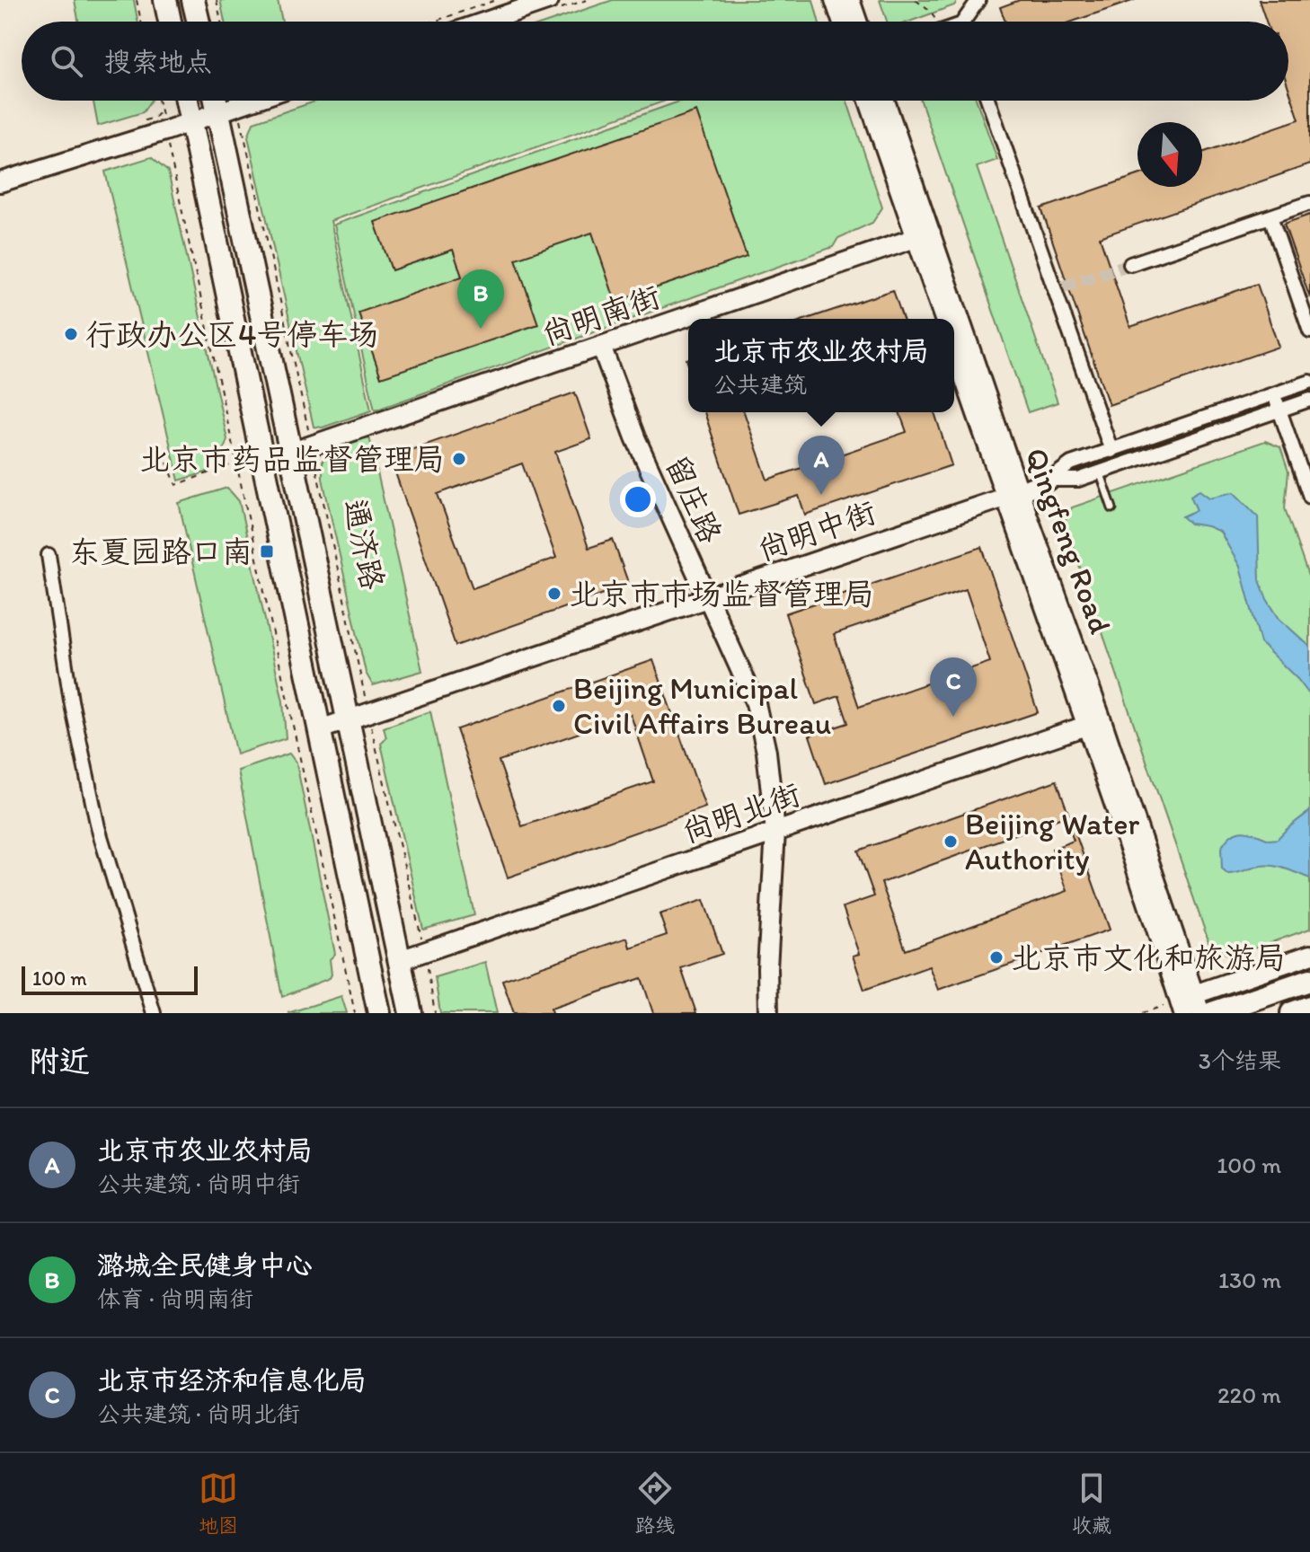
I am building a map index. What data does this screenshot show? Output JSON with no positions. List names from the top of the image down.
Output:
{
  "streets": {
    "main road": ["通济路"],
    "street": [
      "尚明南街",
      "留庄路",
      "尚明中街",
      "Qingfeng Road",
      "尚明北街"
    ]
  },
  "crossings": [
    ["尚明南街", "留庄路"],
    ["尚明南街", "Qingfeng Road"],
    ["尚明南街", "通济路"],
    ["留庄路", "尚明中街"],
    ["留庄路", "尚明北街"],
    ["尚明中街", "Qingfeng Road"],
    ["尚明中街", "通济路"],
    ["Qingfeng Road", "尚明北街"],
    ["通济路", "尚明北街"]
  ],
  "places": {
    "other": [
      "行政办公区4号停车场",
      "北京市药品监督管理局",
      "北京市市场监督管理局",
      "Beijing Municipal Civil Affairs Bureau",
      "Beijing Water Authority",
      "北京市文化和旅游局"
    ],
    "transit": ["东夏园路口南"]
  },
  "scale_bar": "100 m",
  "north": "bottom",
  "page": {
    "search": "搜索地点",
    "pins": ["B", "A", "C"],
    "popup": ["北京市农业农村局", "公共建筑"],
    "scale": "100 m",
    "heading": ["附近", "3个结果"],
    "list": [
      {
        "mark": "A",
        "name": "北京市农业农村局",
        "note": "公共建筑 · 尚明中街",
        "value": "100 m"
      },
      {
        "mark": "B",
        "name": "潞城全民健身中心",
        "note": "体育 · 尚明南街",
        "value": "130 m"
      },
      {
        "mark": "C",
        "name": "北京市经济和信息化局",
        "note": "公共建筑 · 尚明北街",
        "value": "220 m"
      }
    ],
    "nav": ["地图", "路线", "收藏"]
  }
}
